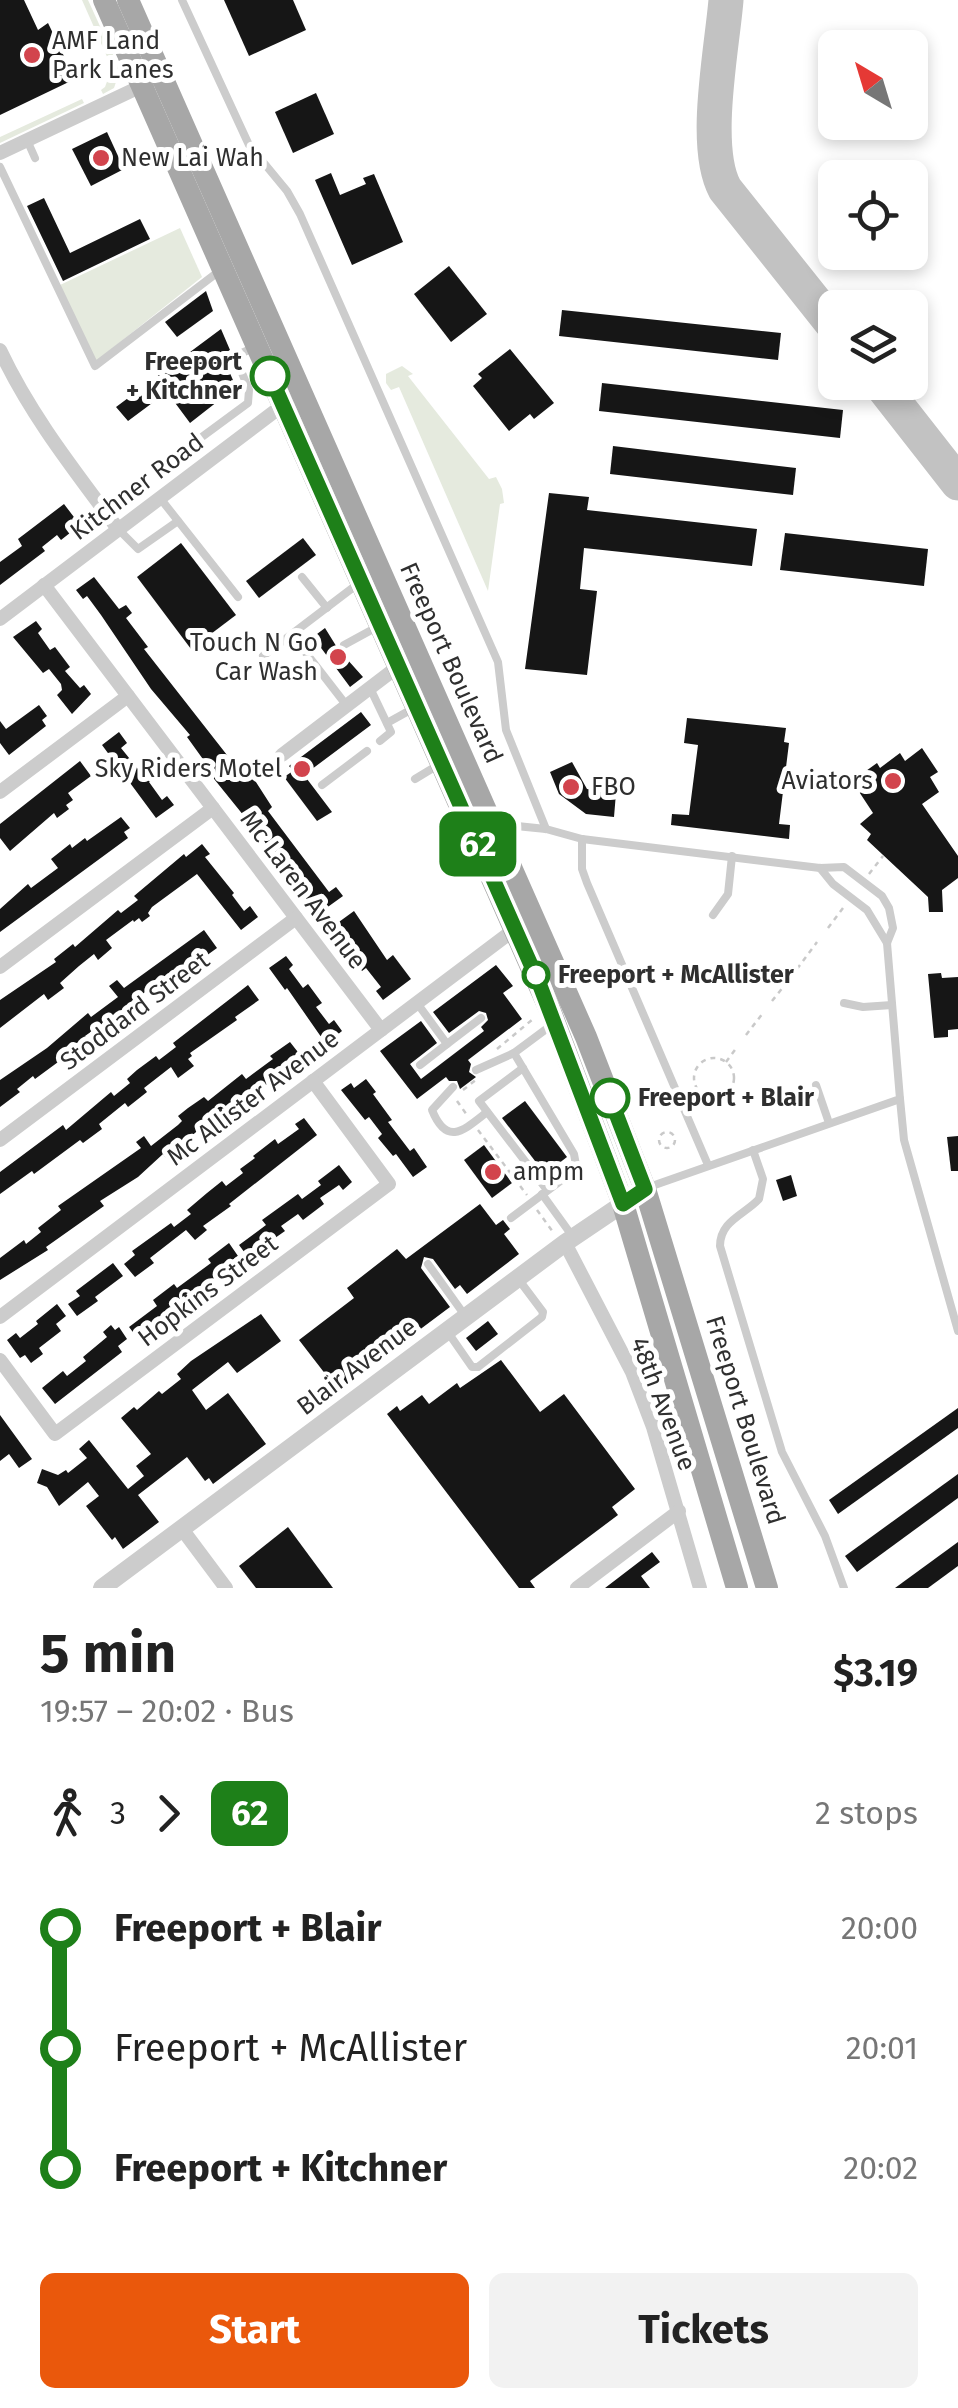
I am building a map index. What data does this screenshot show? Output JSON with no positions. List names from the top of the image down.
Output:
{
  "streets": {
    "main road": ["Freeport Boulevard"],
    "street": [
      "Kitchner Road",
      "Mc Laren Avenue",
      "Stoddard Street",
      "Mc Allister Avenue",
      "Hopkins Street",
      "Blair Avenue",
      "48th Avenue"
    ]
  },
  "crossings": [
    ["Kitchner Road", "Freeport Boulevard"],
    ["Kitchner Road", "Mc Laren Avenue"],
    ["Freeport Boulevard", "Mc Allister Avenue"],
    ["Freeport Boulevard", "Blair Avenue"],
    ["Mc Laren Avenue", "Stoddard Street"],
    ["Mc Laren Avenue", "Mc Allister Avenue"],
    ["Mc Allister Avenue", "Hopkins Street"],
    ["Blair Avenue", "48th Avenue"]
  ],
  "places": [
    "AMF Land Park Lanes",
    "New Lai Wah",
    "Freeport + Kitchner",
    "Touch N Go Car Wash",
    "Sky Riders Motel",
    "Aviators",
    "FBO",
    "Freeport + McAllister",
    "Freeport + Blair",
    "ampm"
  ],
  "lines": ["bus line 62"],
  "north": "top left",
  "page": {
    "on_map": "62",
    "heading": ["5 min", "19:57 – 20:02 · Bus", "$3.19"],
    "legs": ["3", "62", "2 stops"],
    "list": [
      {
        "name": "Freeport + Blair",
        "value": "20:00"
      },
      {
        "name": "Freeport + McAllister",
        "value": "20:01"
      },
      {
        "name": "Freeport + Kitchner",
        "value": "20:02"
      }
    ],
    "buttons": ["Start", "Tickets"]
  }
}
